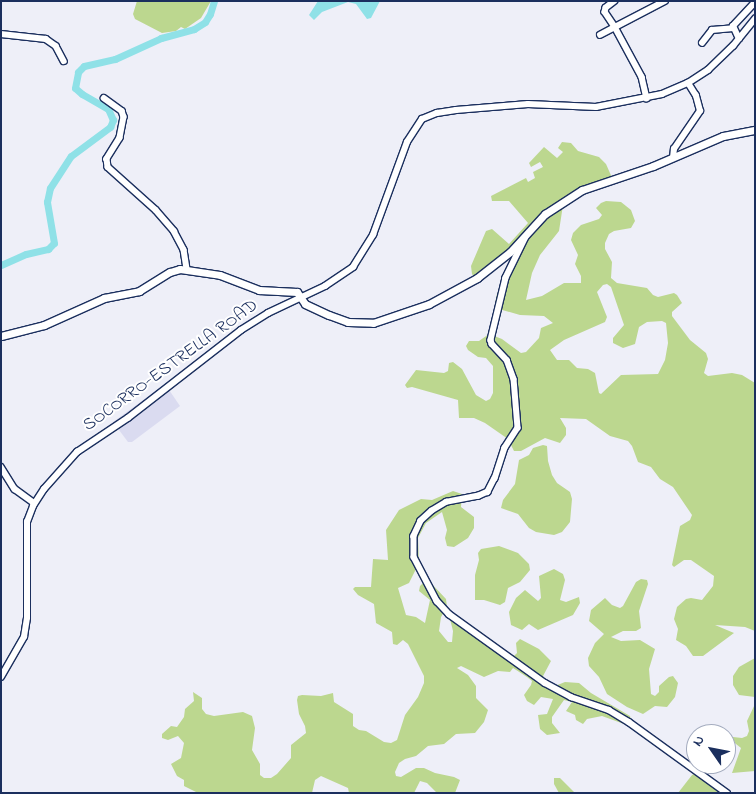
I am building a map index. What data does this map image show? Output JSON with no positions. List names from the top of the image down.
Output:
{
  "streets": {
    "street": ["SOCORRO-ESTRELLA ROAD"]
  },
  "north": "top left"
}
